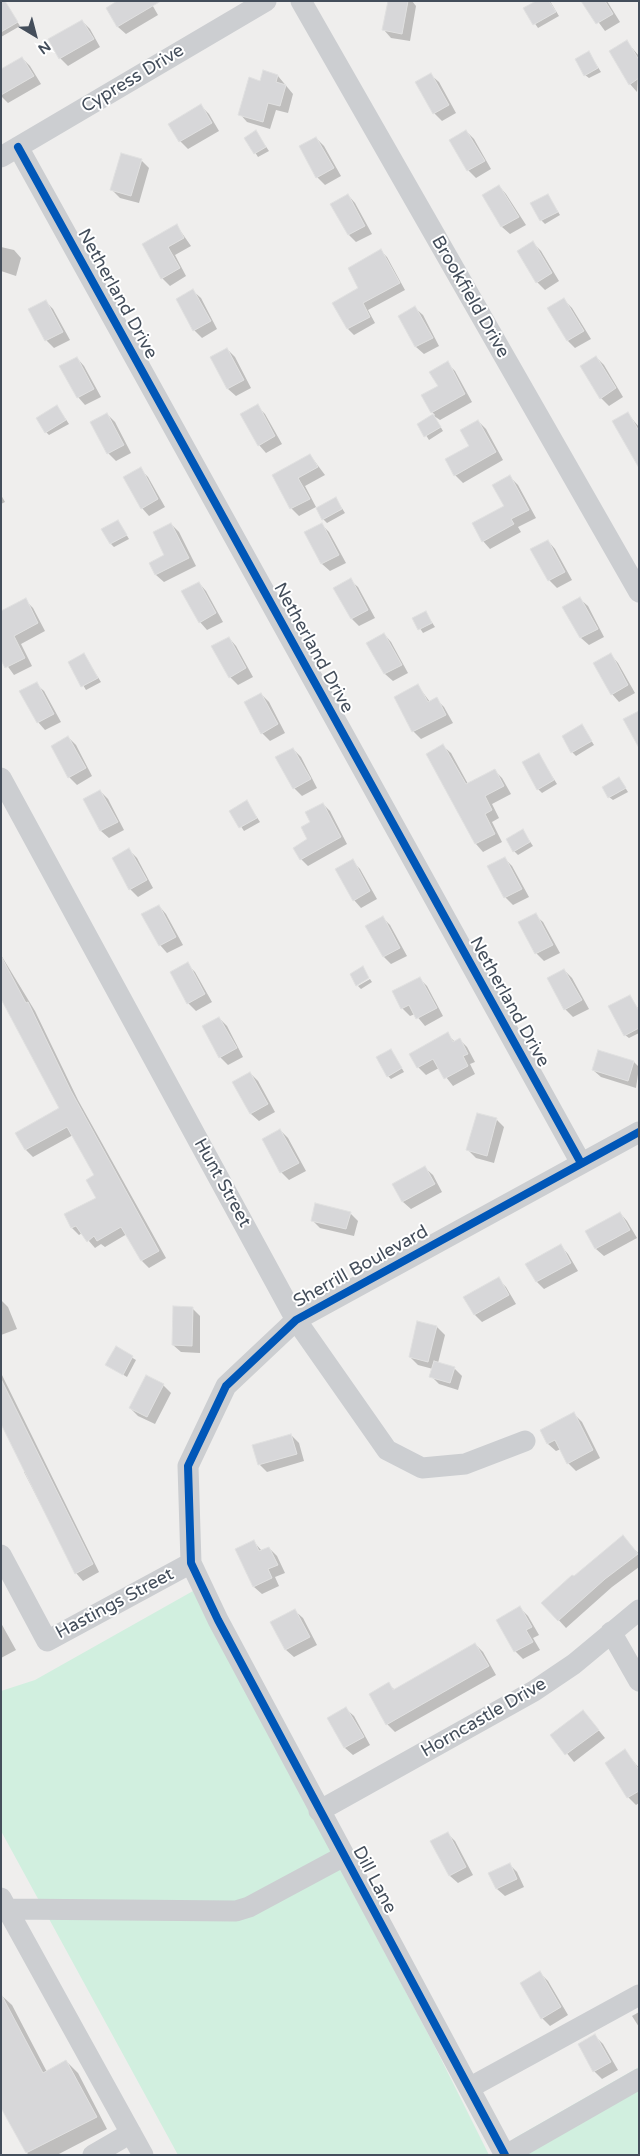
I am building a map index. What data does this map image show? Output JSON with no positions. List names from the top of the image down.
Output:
{
  "streets": {
    "street": [
      "Cypress Drive",
      "Netherland Drive",
      "Brookfield Drive",
      "Hunt Street",
      "Sherrill Boulevard",
      "Hastings Street",
      "Horncastle Drive",
      "Dill Lane"
    ]
  },
  "crossings": [
    ["Cypress Drive", "Netherland Drive"],
    ["Netherland Drive", "Sherrill Boulevard"],
    ["Hunt Street", "Sherrill Boulevard"],
    ["Sherrill Boulevard", "Hastings Street"],
    ["Sherrill Boulevard", "Dill Lane"],
    ["Horncastle Drive", "Dill Lane"]
  ],
  "north": "bottom right"
}
